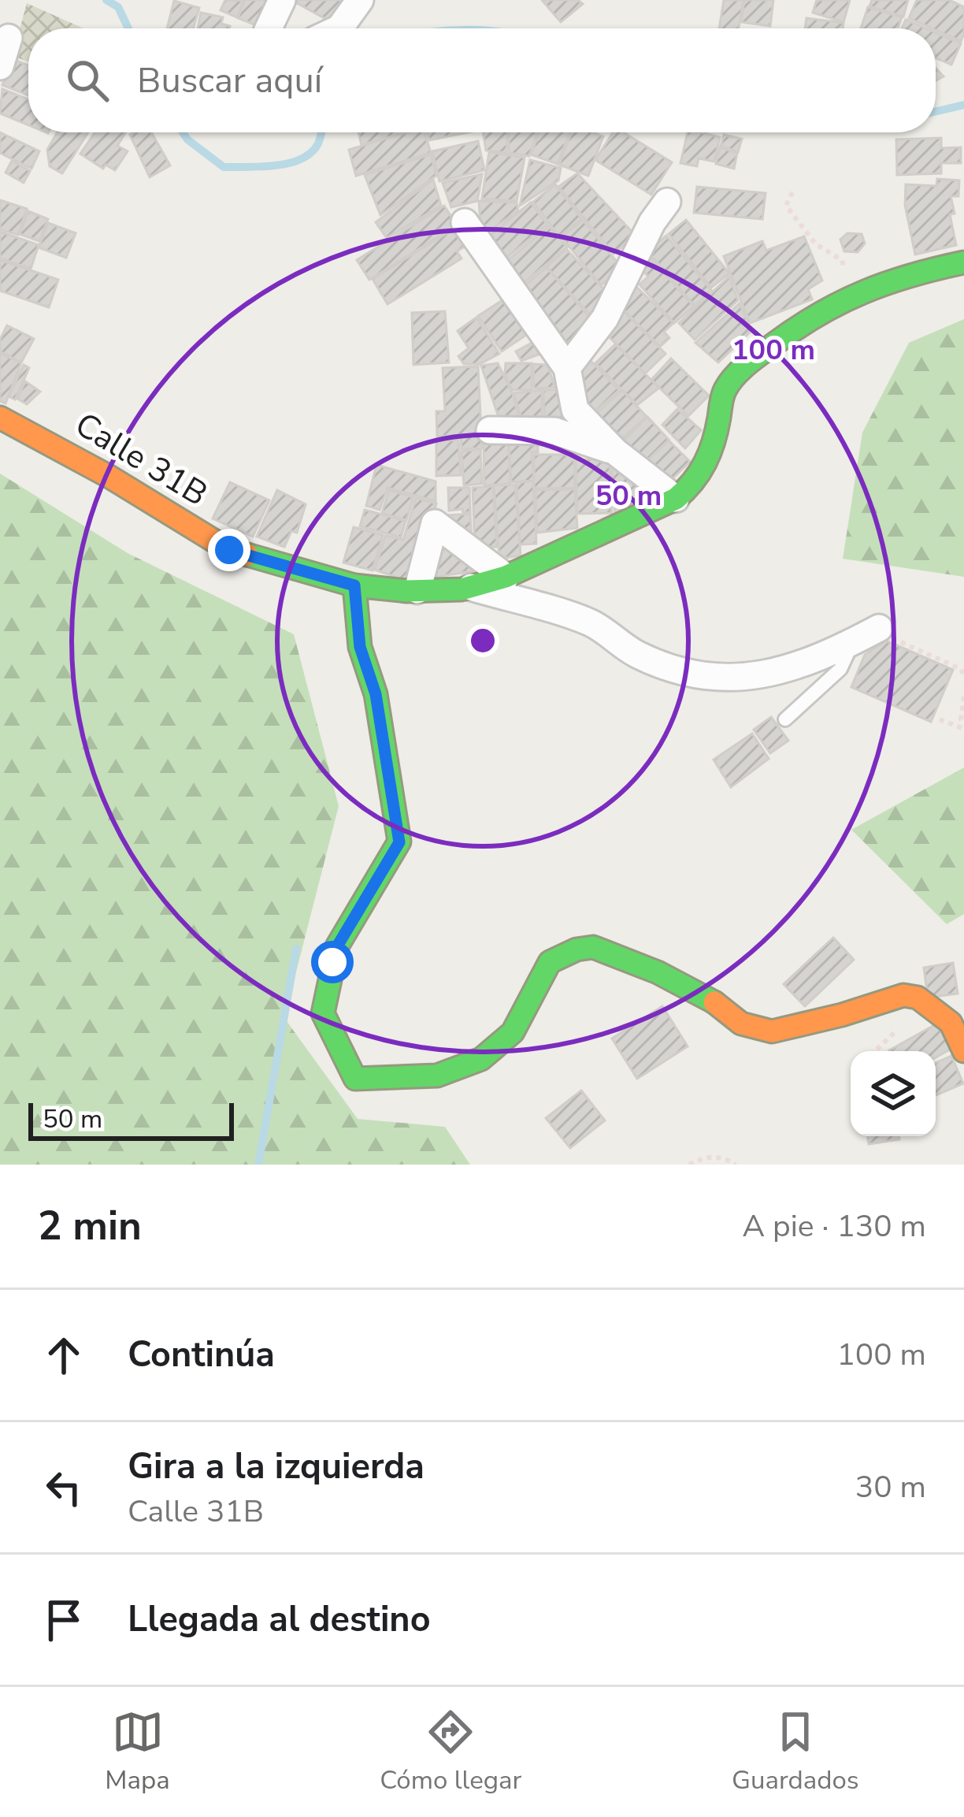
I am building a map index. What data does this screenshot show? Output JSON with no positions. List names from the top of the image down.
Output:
{
  "streets": {
    "street": ["Calle 31B"]
  },
  "scale_bar": "50 m",
  "page": {
    "search": "Buscar aquí",
    "scale": "50 m",
    "heading": ["2 min", "A pie · 130 m"],
    "list": [
      ["Continúa", "100 m"],
      ["Gira a la izquierda", "Calle 31B", "30 m"],
      "Llegada al destino"
    ],
    "nav": ["Mapa", "Cómo llegar", "Guardados"]
  },
  "rings": ["100 m", "50 m"]
}
